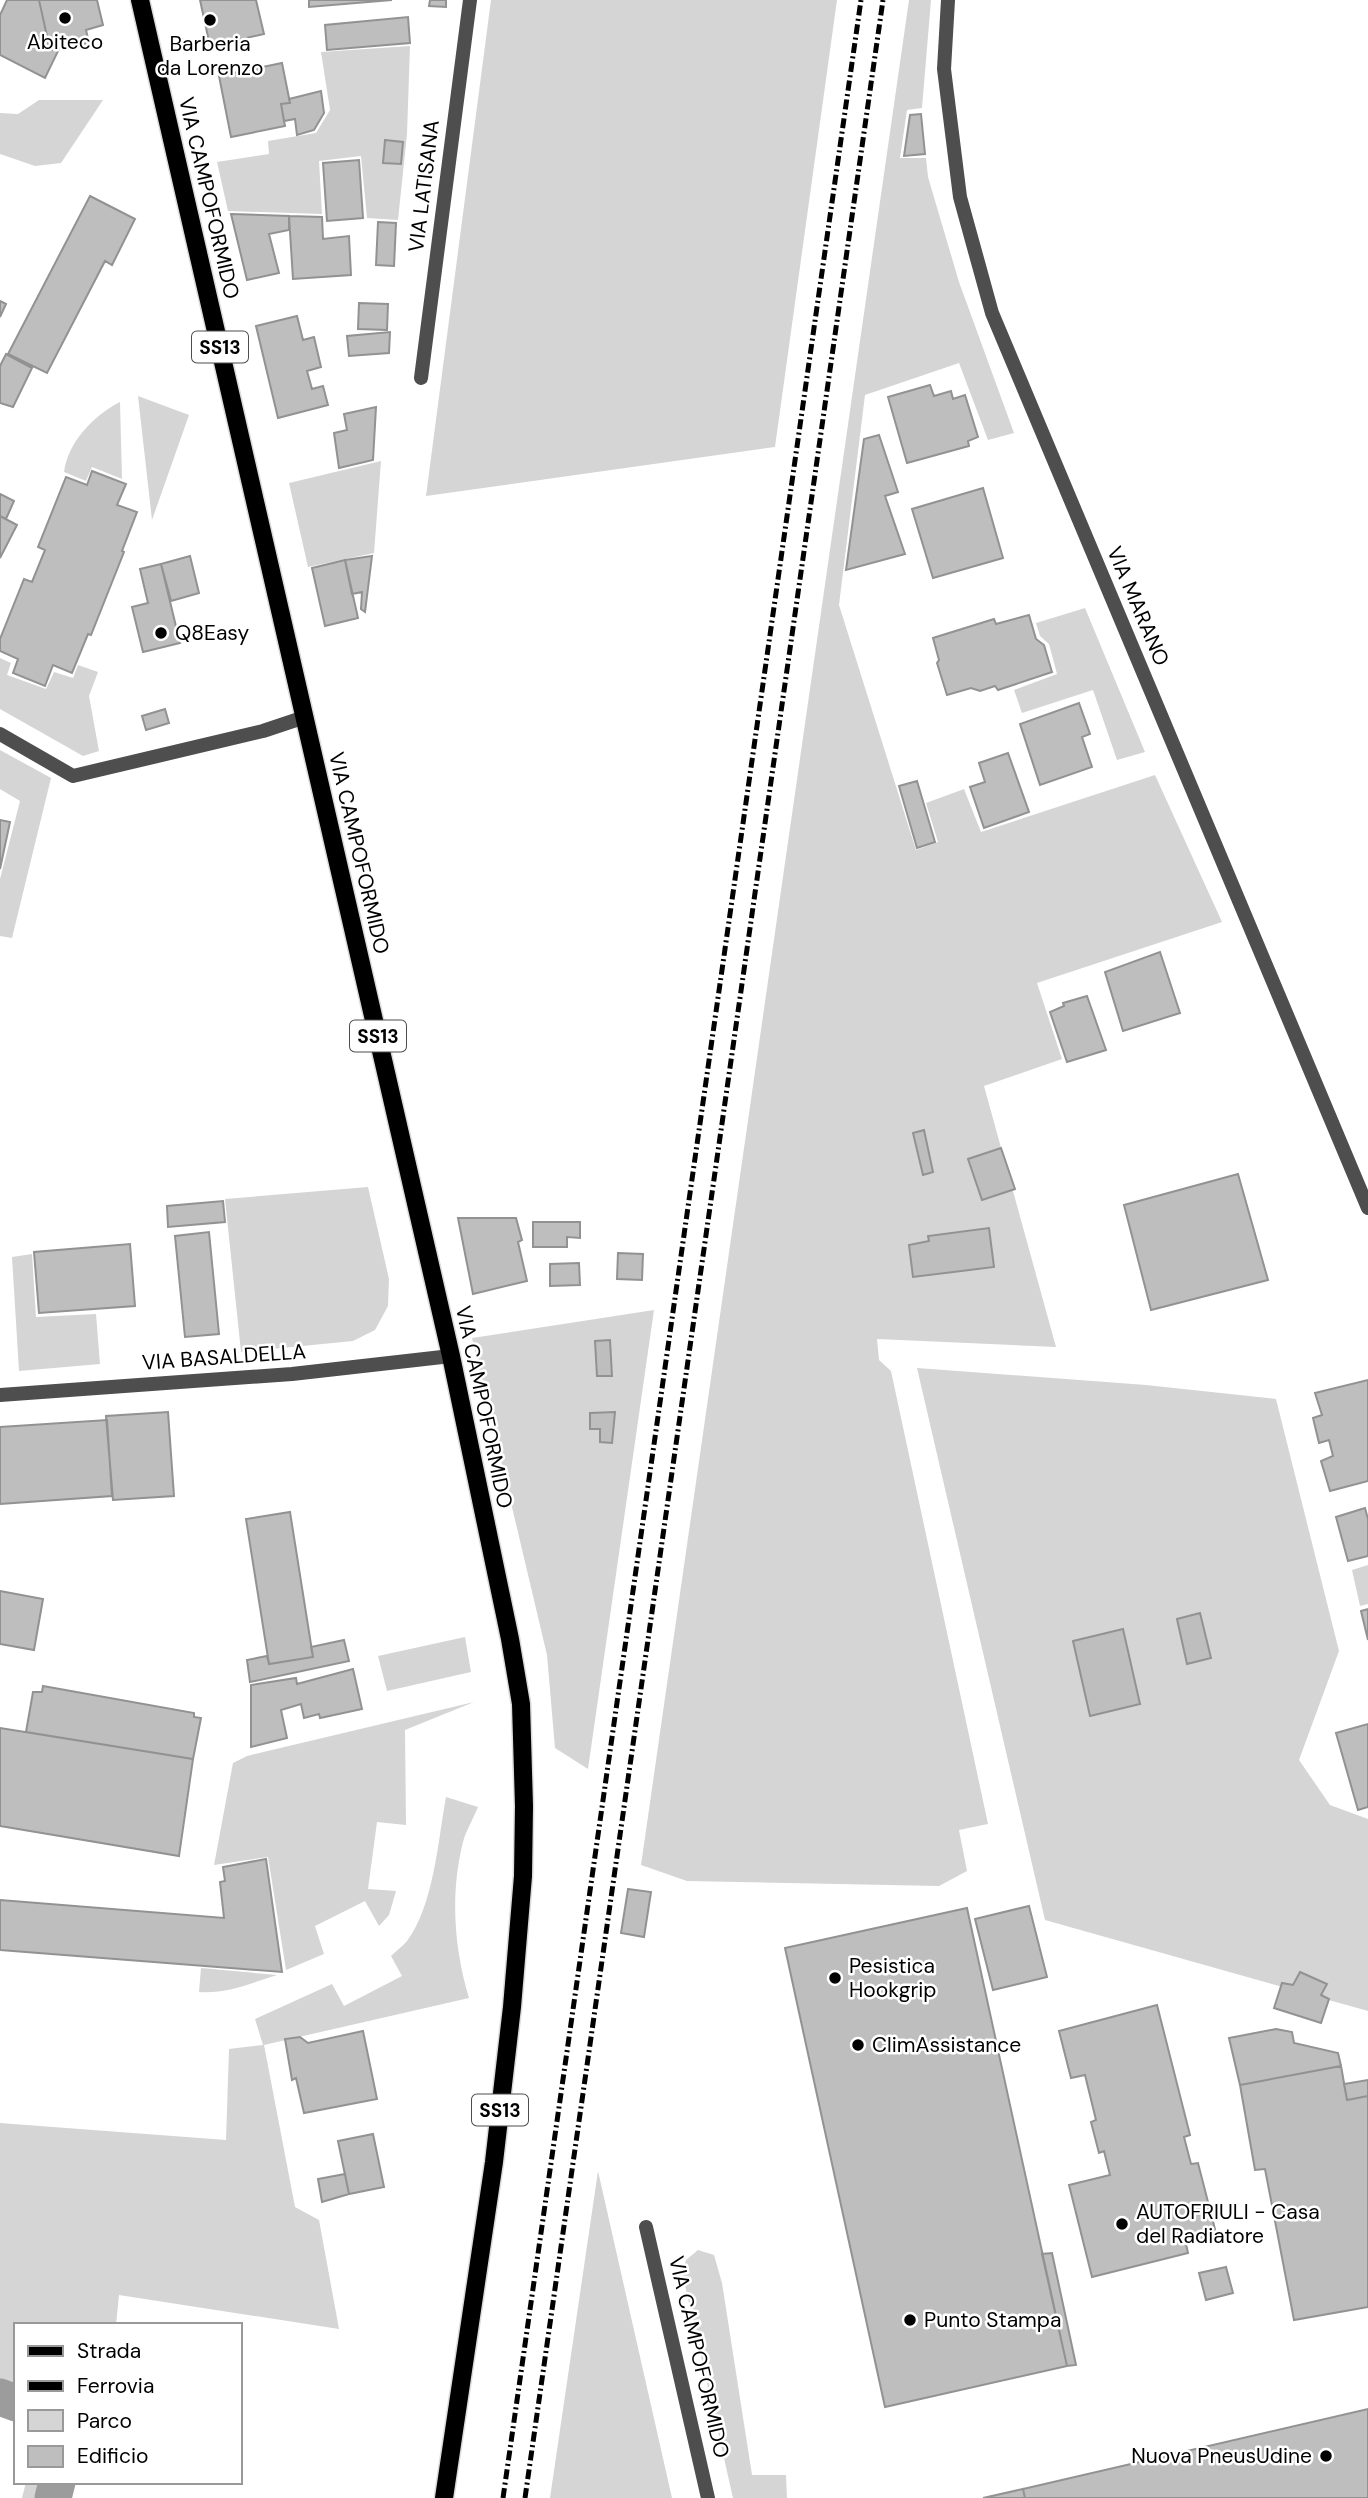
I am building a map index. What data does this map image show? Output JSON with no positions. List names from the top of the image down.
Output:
{
  "streets": {
    "main road": ["VIA CAMPOFORMIDO", "SS13"],
    "street": ["VIA LATISANA", "VIA MARANO", "VIA BASALDELLA"]
  },
  "crossings": [
    ["VIA CAMPOFORMIDO", "SS13"],
    ["VIA CAMPOFORMIDO", "VIA BASALDELLA"]
  ],
  "places": [
    "Abiteco",
    "Barberia da Lorenzo",
    "Q8Easy",
    "Pesistica Hookgrip",
    "ClimAssistance",
    "AUTOFRIULI - Casa del Radiatore",
    "Punto Stampa",
    "Nuova PneusUdine"
  ],
  "legend": [
    "Strada",
    "Ferrovia",
    "Parco",
    "Edificio"
  ]
}
